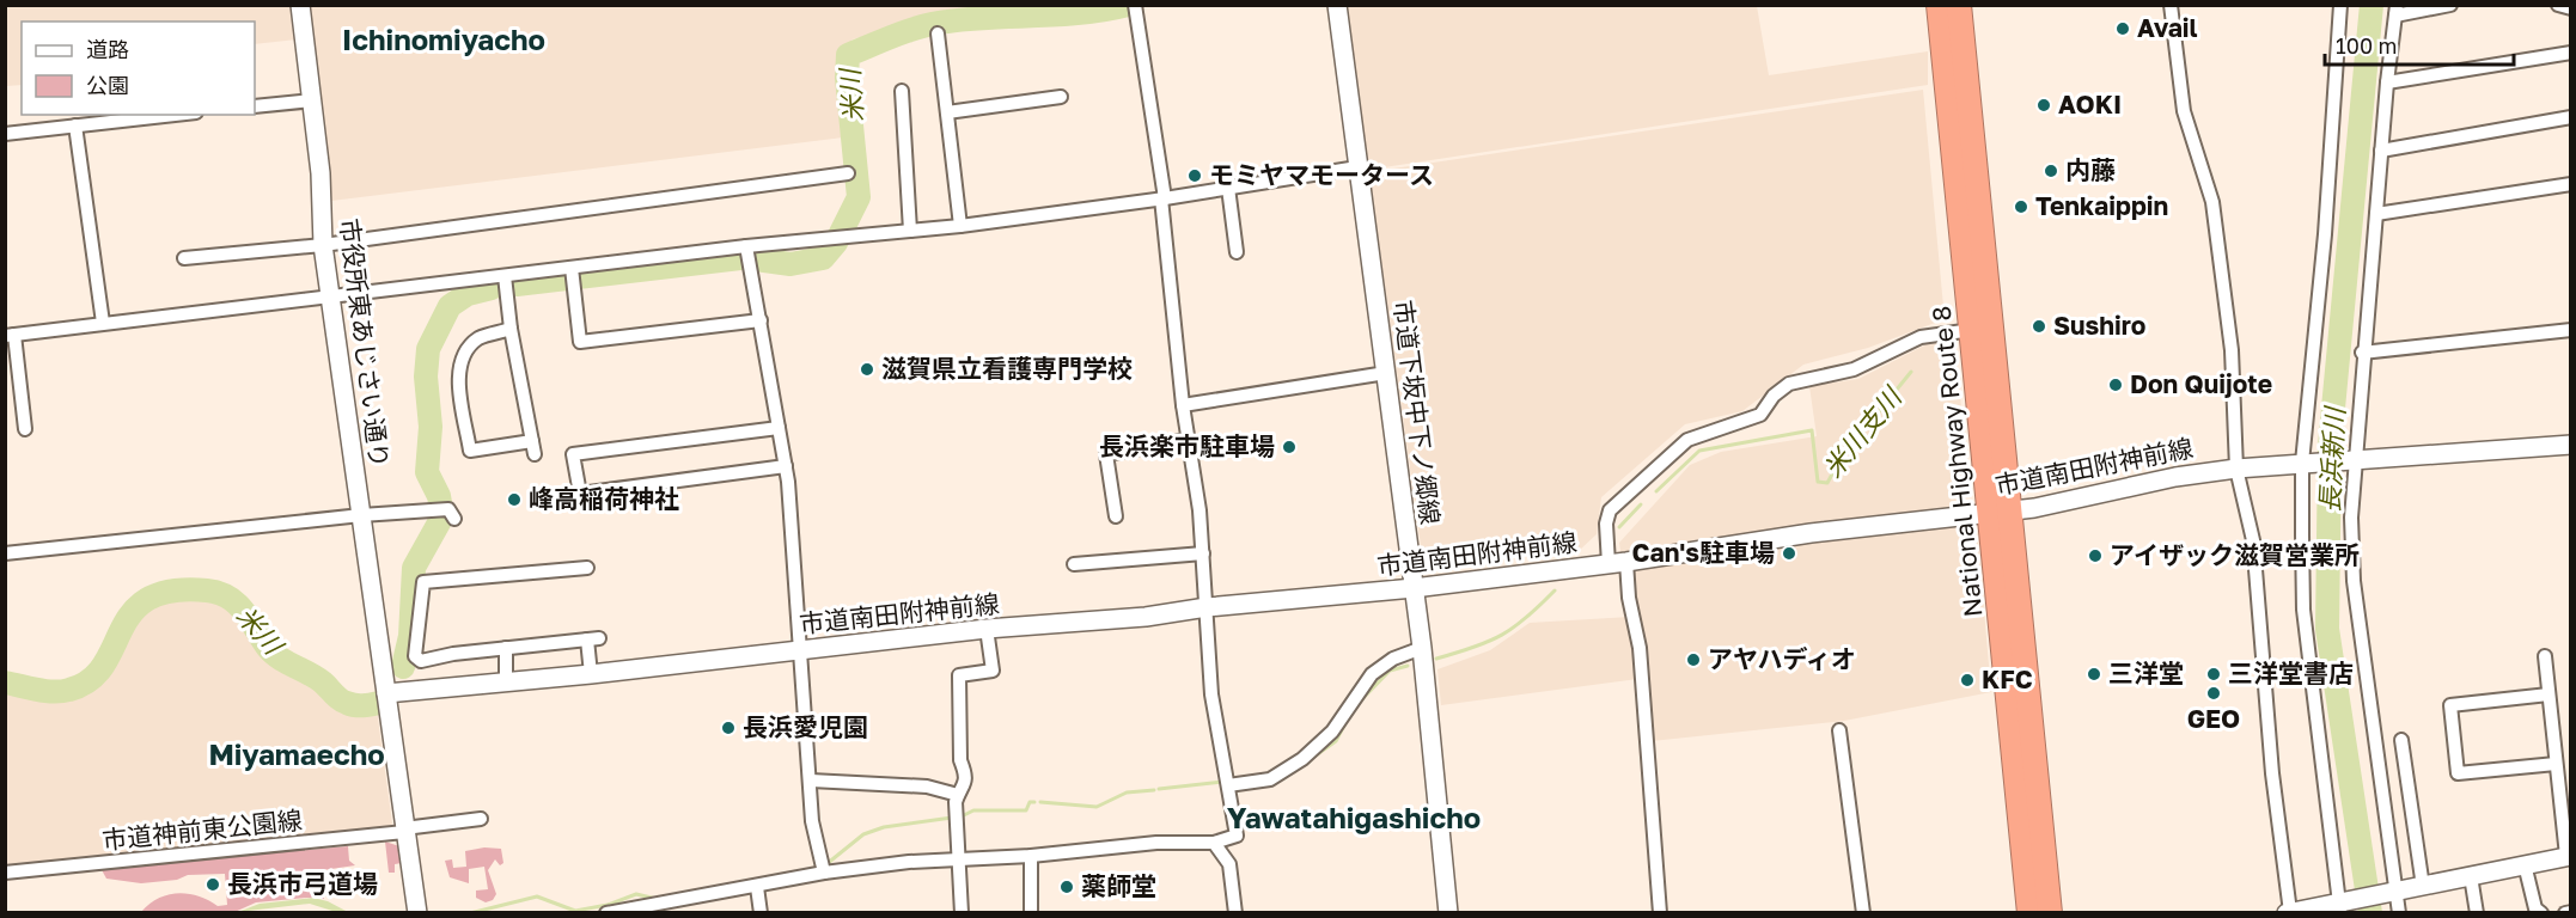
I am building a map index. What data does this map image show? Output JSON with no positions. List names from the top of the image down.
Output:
{
  "streets": {
    "highway": ["National Highway Route 8"],
    "street": [
      "市役所東あじさい通り",
      "市道下坂中下ノ郷線",
      "市道南田附神前線",
      "市道神前東公園線"
    ]
  },
  "crossings": [
    ["市役所東あじさい通り", "市道南田附神前線"],
    ["市役所東あじさい通り", "市道神前東公園線"],
    ["市道下坂中下ノ郷線", "市道南田附神前線"],
    ["National Highway Route 8", "市道南田附神前線"]
  ],
  "districts": ["Ichinomiyacho", "Miyamaecho", "Yawatahigashicho"],
  "water": ["米川", "米川支川", "長浜新川"],
  "places": [
    "Avail",
    "AOKI",
    "内藤",
    "モミヤマモータース",
    "Tenkaippin",
    "Sushiro",
    "滋賀県立看護専門学校",
    "Don Quijote",
    "長浜楽市駐車場",
    "峰高稲荷神社",
    "Can's駐車場",
    "アイザック滋賀営業所",
    "アヤハディオ",
    "三洋堂",
    "三洋堂書店",
    "KFC",
    "GEO",
    "長浜愛児園",
    "長浜市弓道場",
    "薬師堂"
  ],
  "legend": ["道路", "公園"],
  "scale_bar": "100 m"
}
